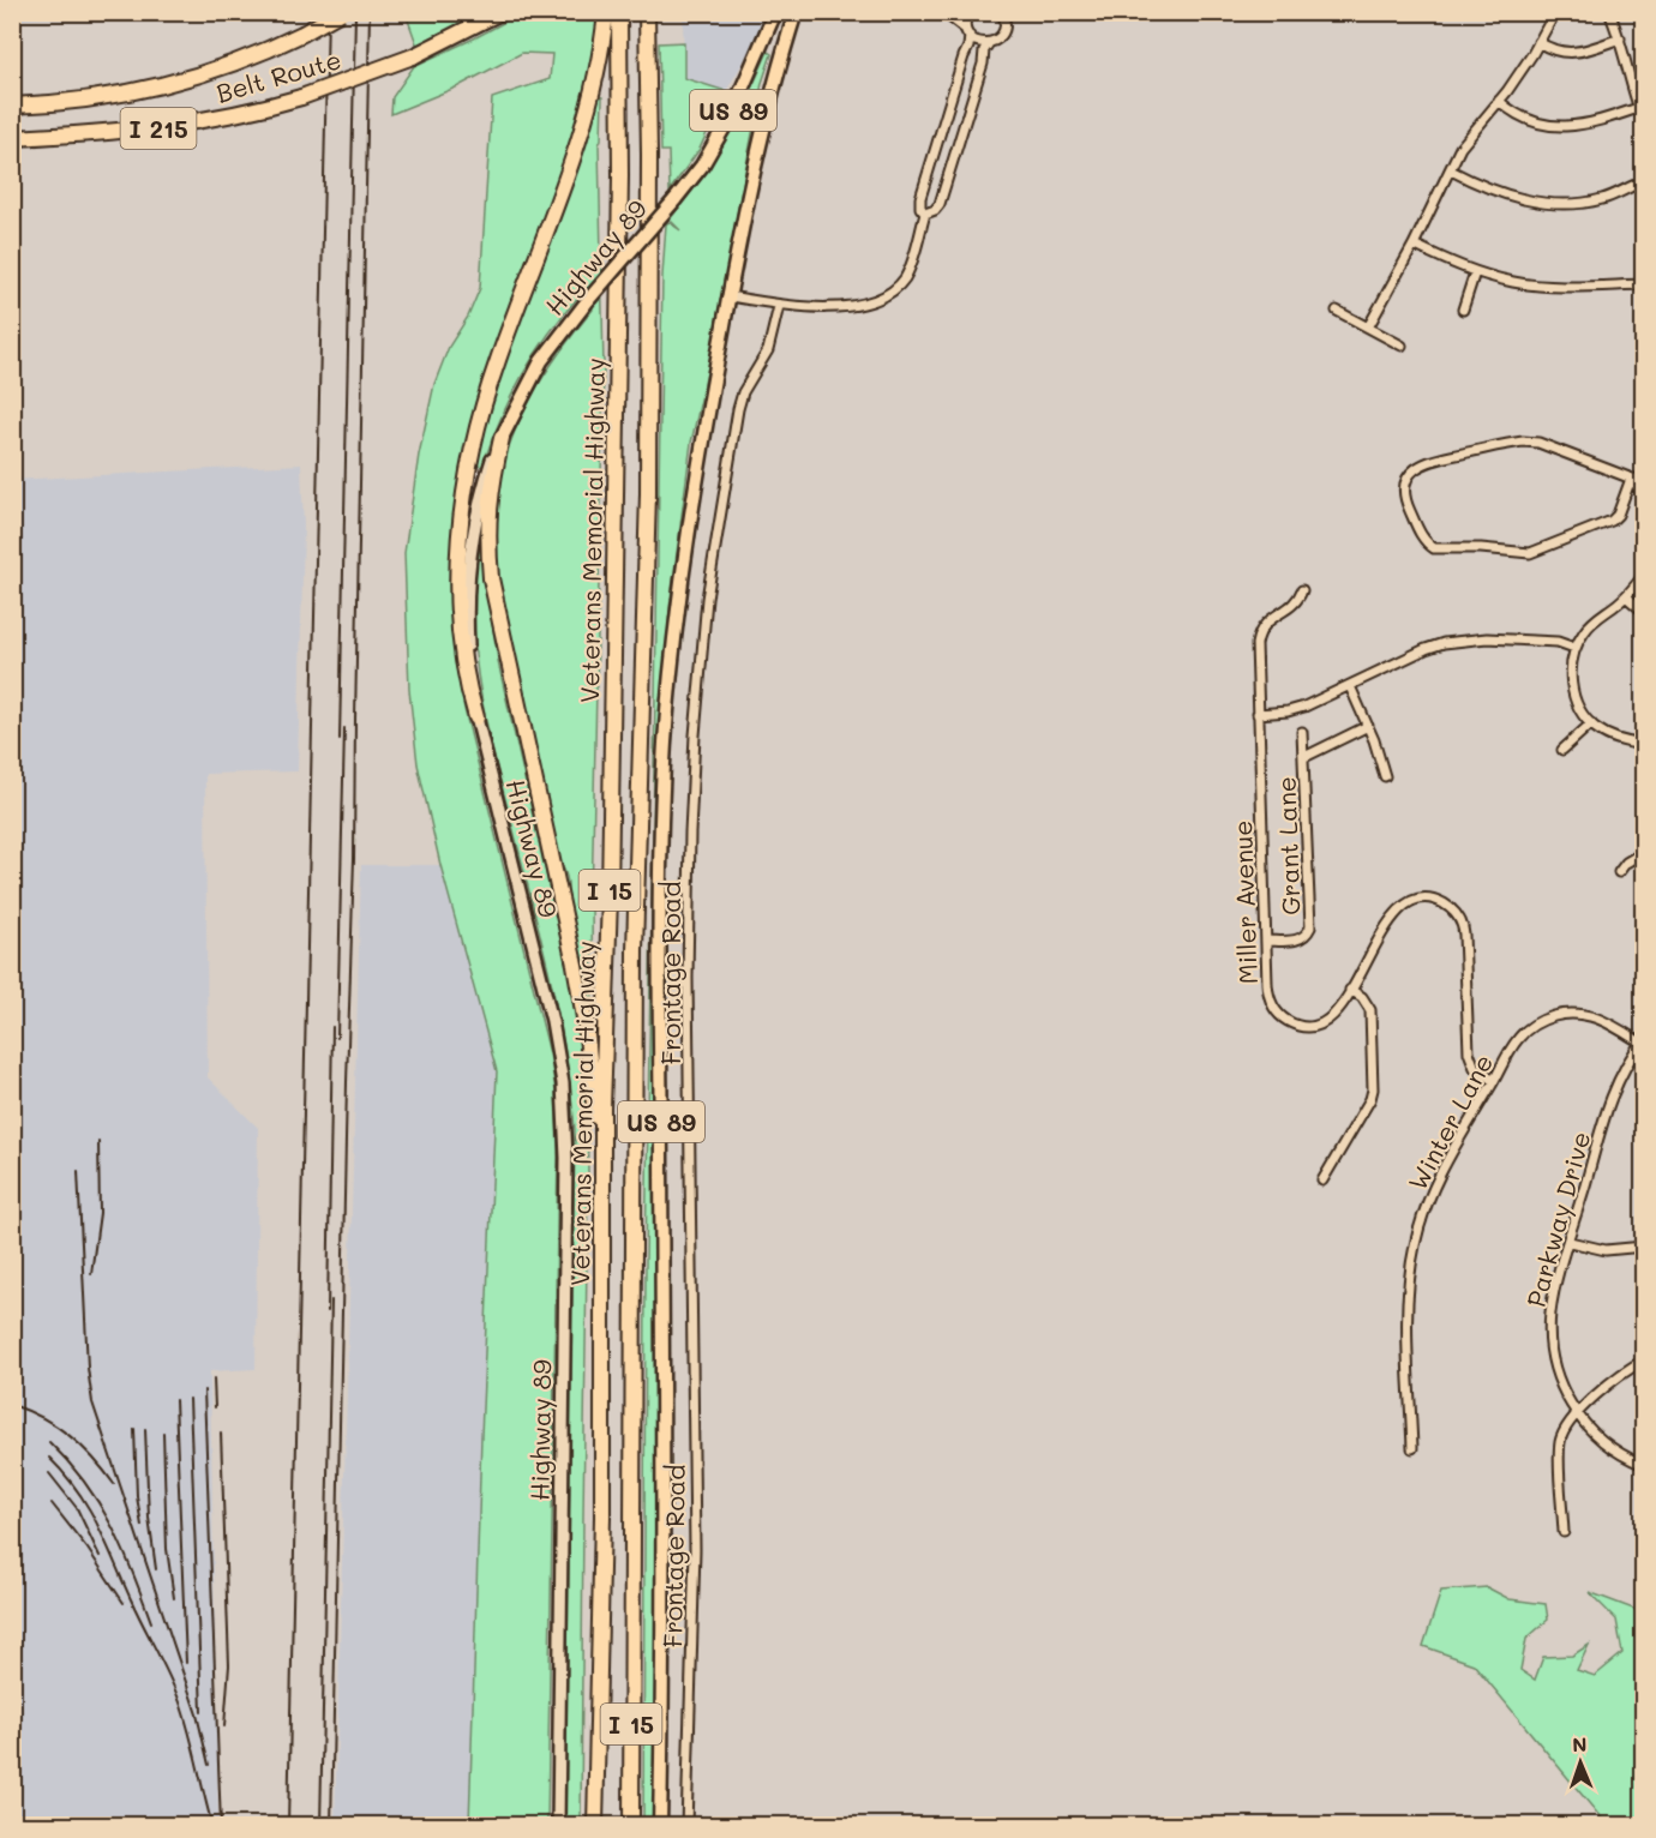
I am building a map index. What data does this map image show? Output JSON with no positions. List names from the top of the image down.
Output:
{
  "streets": {
    "highway": [
      "Belt Route",
      "I 215",
      "Veterans Memorial Highway",
      "I 15"
    ],
    "main road": ["US 89", "Highway 89"],
    "street": [
      "Grant Lane",
      "Miller Avenue",
      "Frontage Road",
      "Winter Lane",
      "Parkway Drive"
    ]
  },
  "crossings": [
    ["Grant Lane", "Miller Avenue"],
    ["Miller Avenue", "Winter Lane"],
    ["Winter Lane", "Parkway Drive"]
  ],
  "north": "top"
}
